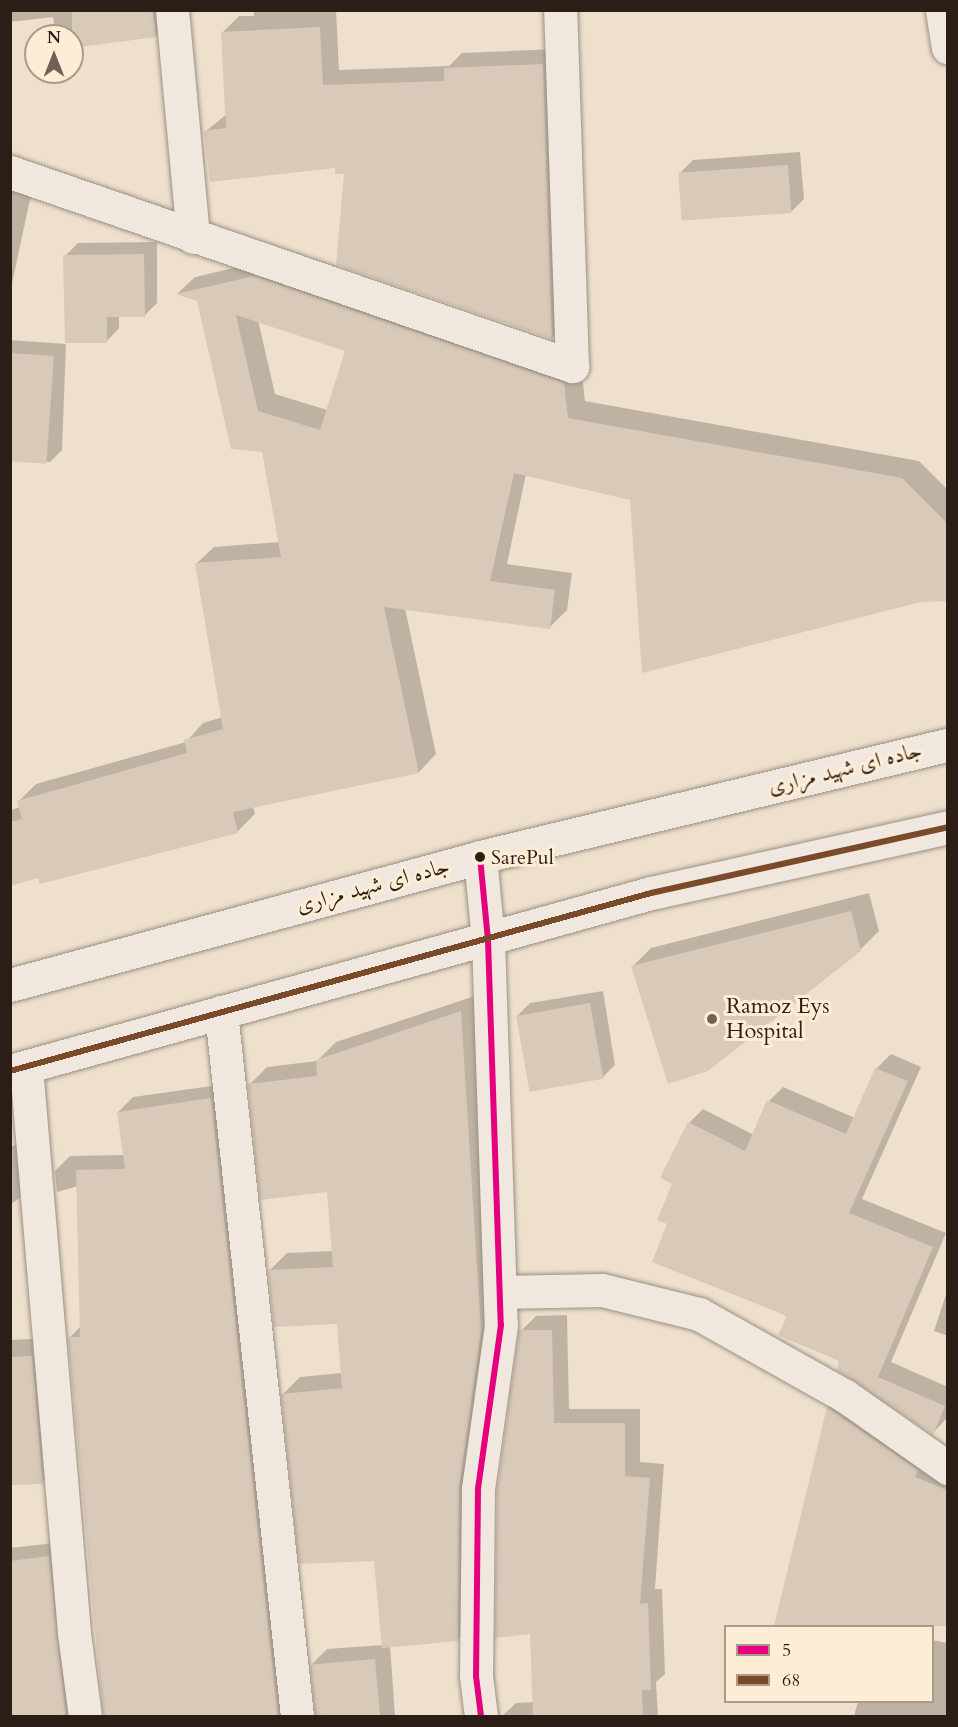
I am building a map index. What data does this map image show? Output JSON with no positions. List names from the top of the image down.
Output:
{
  "streets": {
    "street": ["جاده ای شهید مزاری"]
  },
  "places": ["SarePul", "Ramoz Eys Hospital"],
  "lines": ["transit line 68", "transit line 5"],
  "legend": ["5", "68"],
  "north": "top"
}
